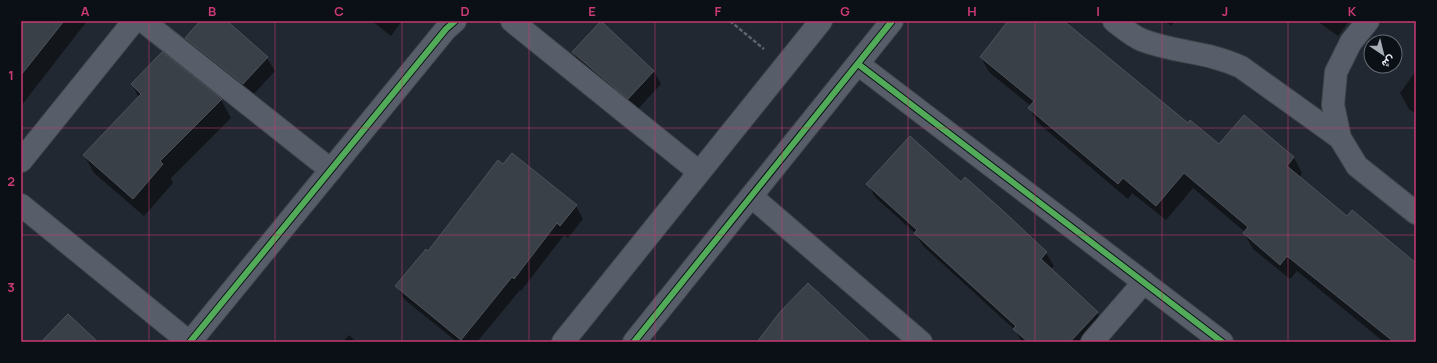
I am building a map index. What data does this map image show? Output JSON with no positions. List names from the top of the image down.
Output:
{
  "north": "bottom right",
  "grid": {
    "columns": [
      "A",
      "B",
      "C",
      "D",
      "E",
      "F",
      "G",
      "H",
      "I",
      "J",
      "K"
    ],
    "rows": ["1", "2", "3"]
  }
}
